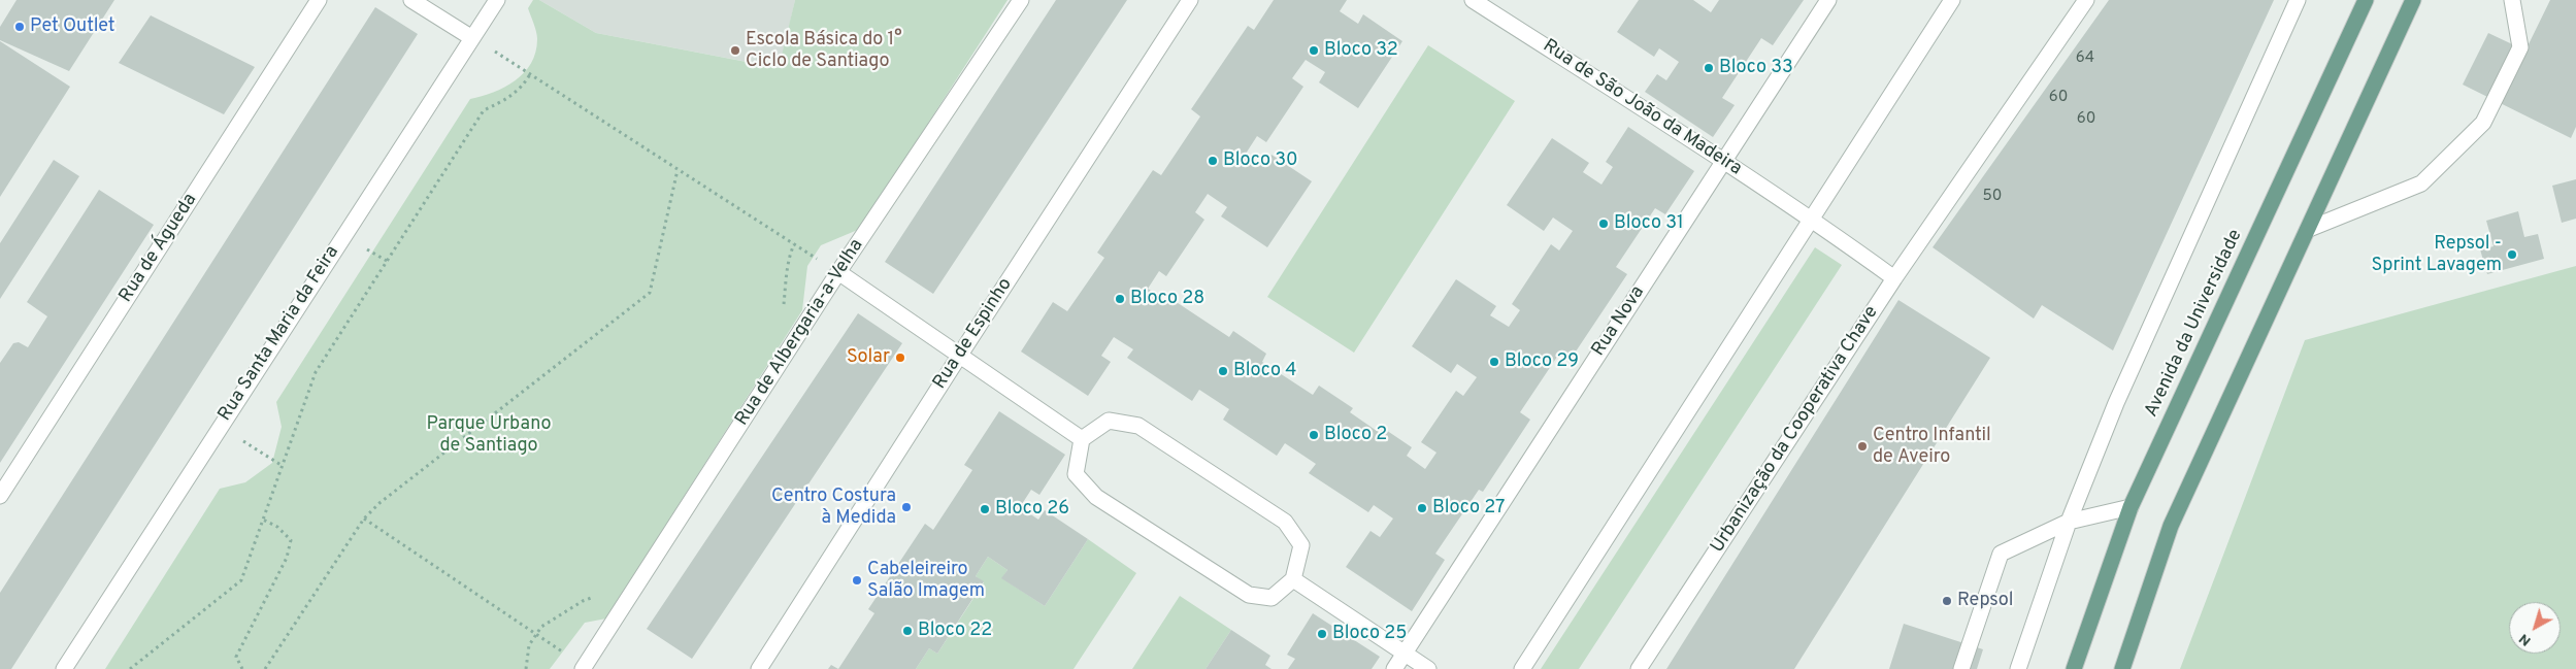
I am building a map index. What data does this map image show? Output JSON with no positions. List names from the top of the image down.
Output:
{
  "streets": {
    "main road": ["Avenida da Universidade"],
    "street": [
      "Rua de São João da Madeira",
      "Rua de Águeda",
      "Rua Nova",
      "Rua de Albergaria-a-Velha",
      "Rua Santa Maria da Feira",
      "Rua de Espinho",
      "Urbanização da Cooperativa Chave"
    ]
  },
  "crossings": [
    ["Rua de São João da Madeira", "Rua Nova"]
  ],
  "parks": ["Parque Urbano de Santiago"],
  "places": [
    "Pet Outlet",
    "Escola Básica do 1° Ciclo de Santiago",
    "Bloco 32",
    "Bloco 33",
    "Bloco 30",
    "Bloco 31",
    "Repsol - Sprint Lavagem",
    "Bloco 28",
    "Solar",
    "Bloco 29",
    "Bloco 4",
    "Bloco 2",
    "Centro Infantil de Aveiro",
    "Centro Costura à Medida",
    "Bloco 27",
    "Bloco 26",
    "Cabeleireiro Salão Imagem",
    "Repsol",
    "Bloco 22",
    "Bloco 25"
  ],
  "house_numbers": [
    "64",
    "60",
    "60",
    "50"
  ],
  "north": "bottom left"
}
